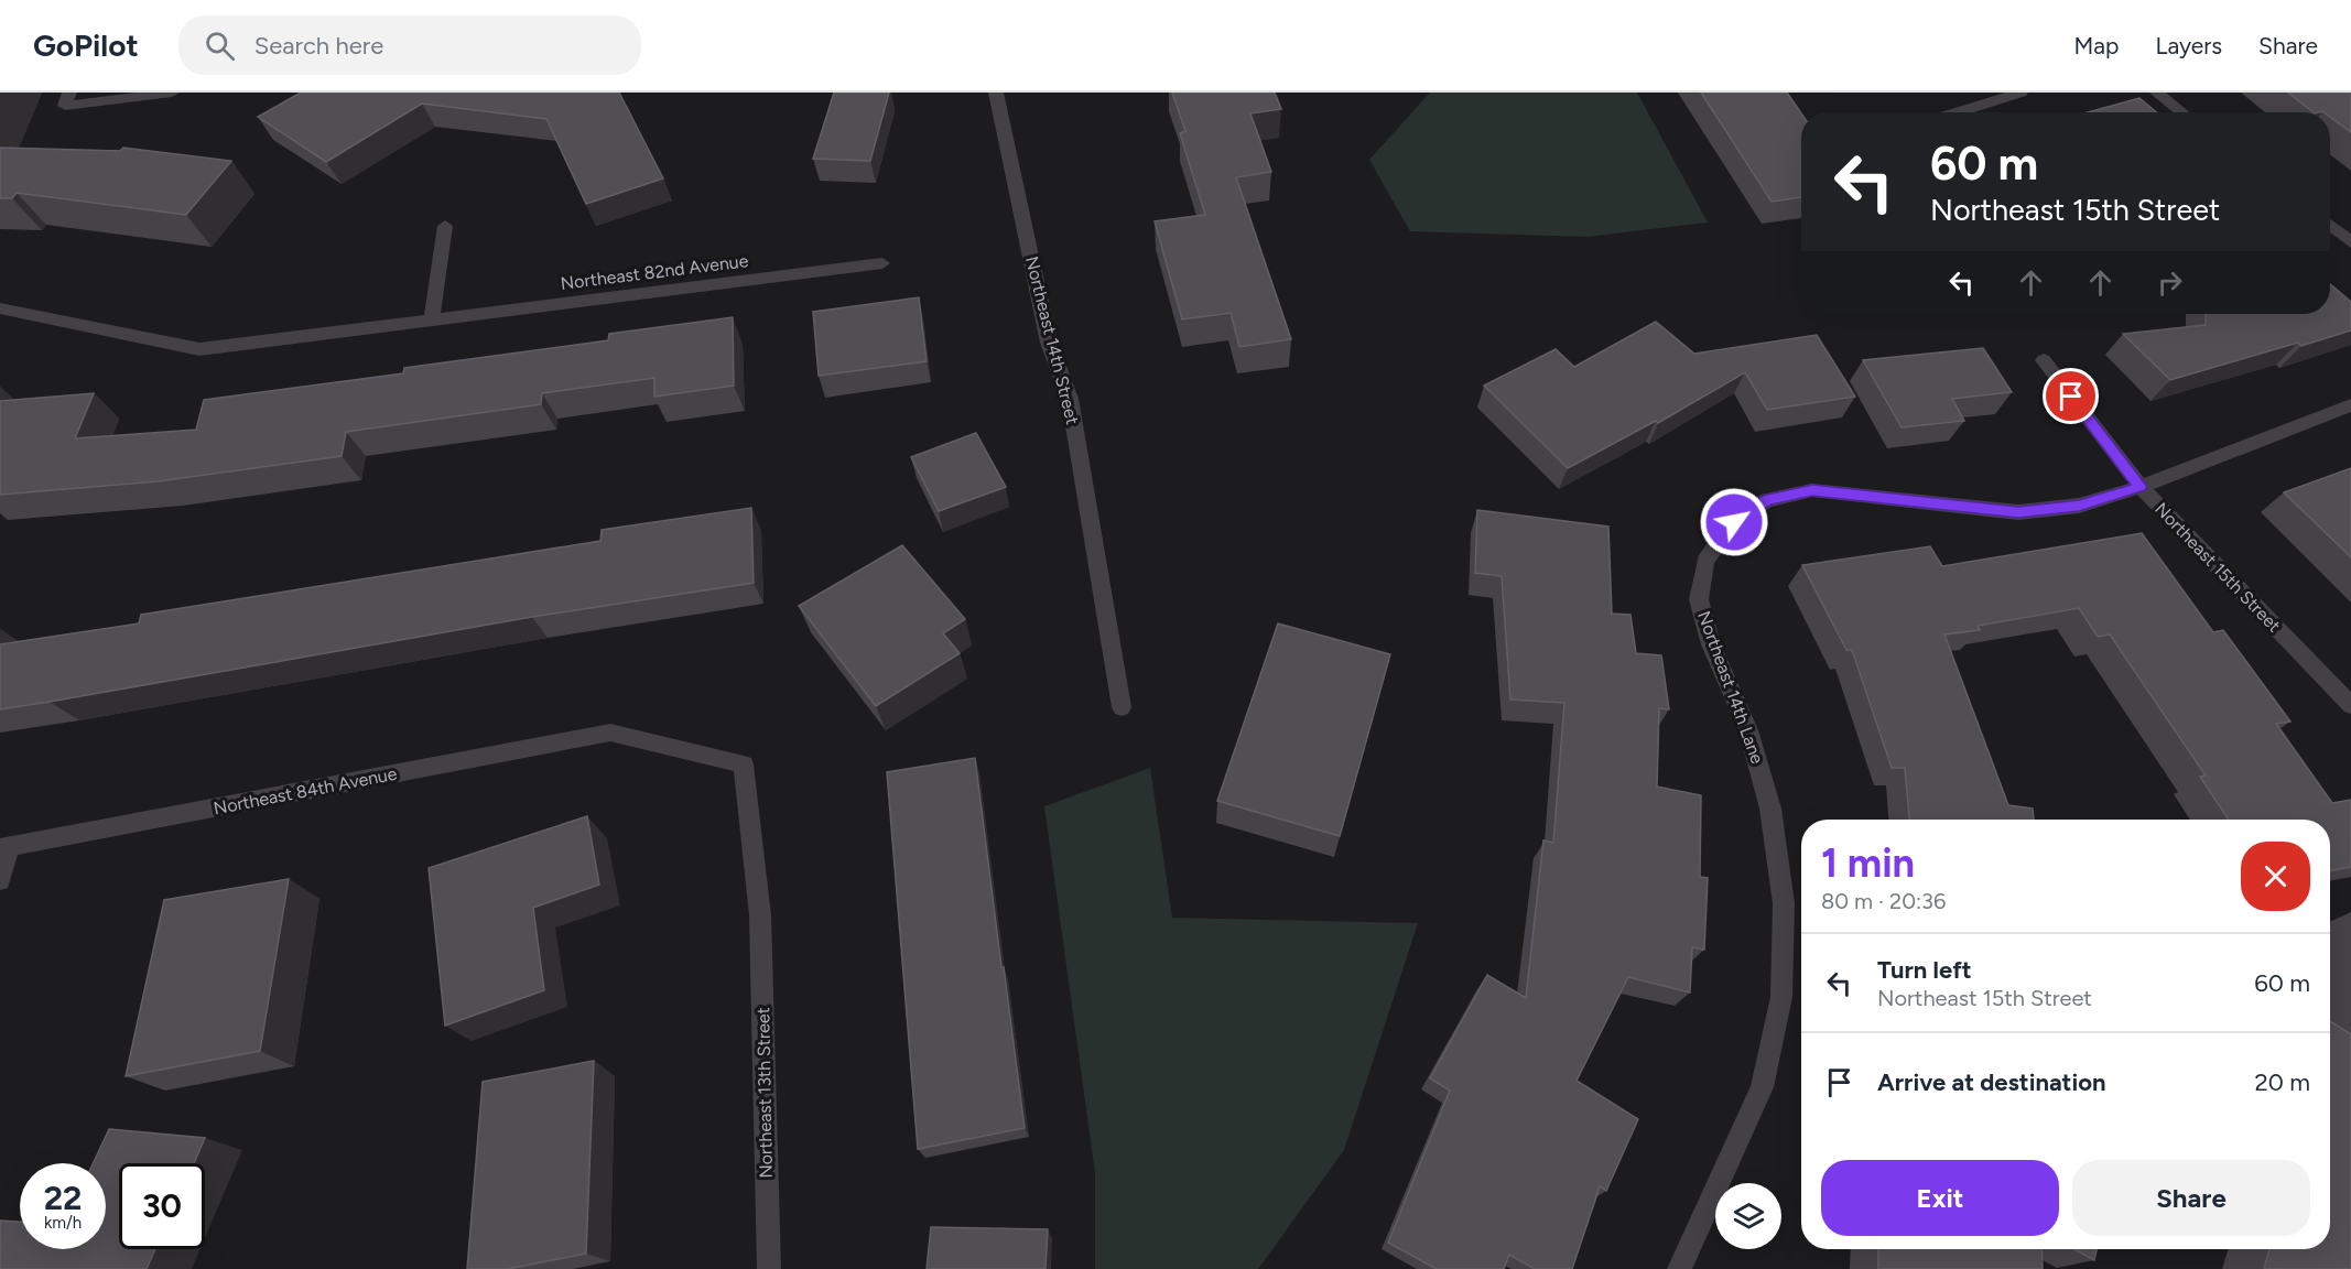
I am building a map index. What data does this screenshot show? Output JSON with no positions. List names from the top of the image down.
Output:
{
  "streets": {
    "street": [
      "Northeast 82nd Avenue",
      "Northeast 14th Street",
      "Northeast 15th Street",
      "Northeast 14th Lane",
      "Northeast 84th Avenue",
      "Northeast 13th Street"
    ]
  },
  "crossings": [
    ["Northeast 15th Street", "Northeast 14th Lane"],
    ["Northeast 84th Avenue", "Northeast 13th Street"]
  ],
  "page": {
    "header": "GoPilot",
    "search": "Search here",
    "nav": ["Map", "Layers", "Share"],
    "turn": ["60 m", "Northeast 15th Street"],
    "heading": ["1 min", "80 m · 20:36"],
    "list": [
      {
        "name": "Turn left",
        "note": "Northeast 15th Street",
        "value": "60 m"
      },
      {
        "name": "Arrive at destination",
        "value": "20 m"
      }
    ],
    "buttons": ["Exit", "Share"],
    "speed": "22 km/h",
    "limit": "30"
  }
}
